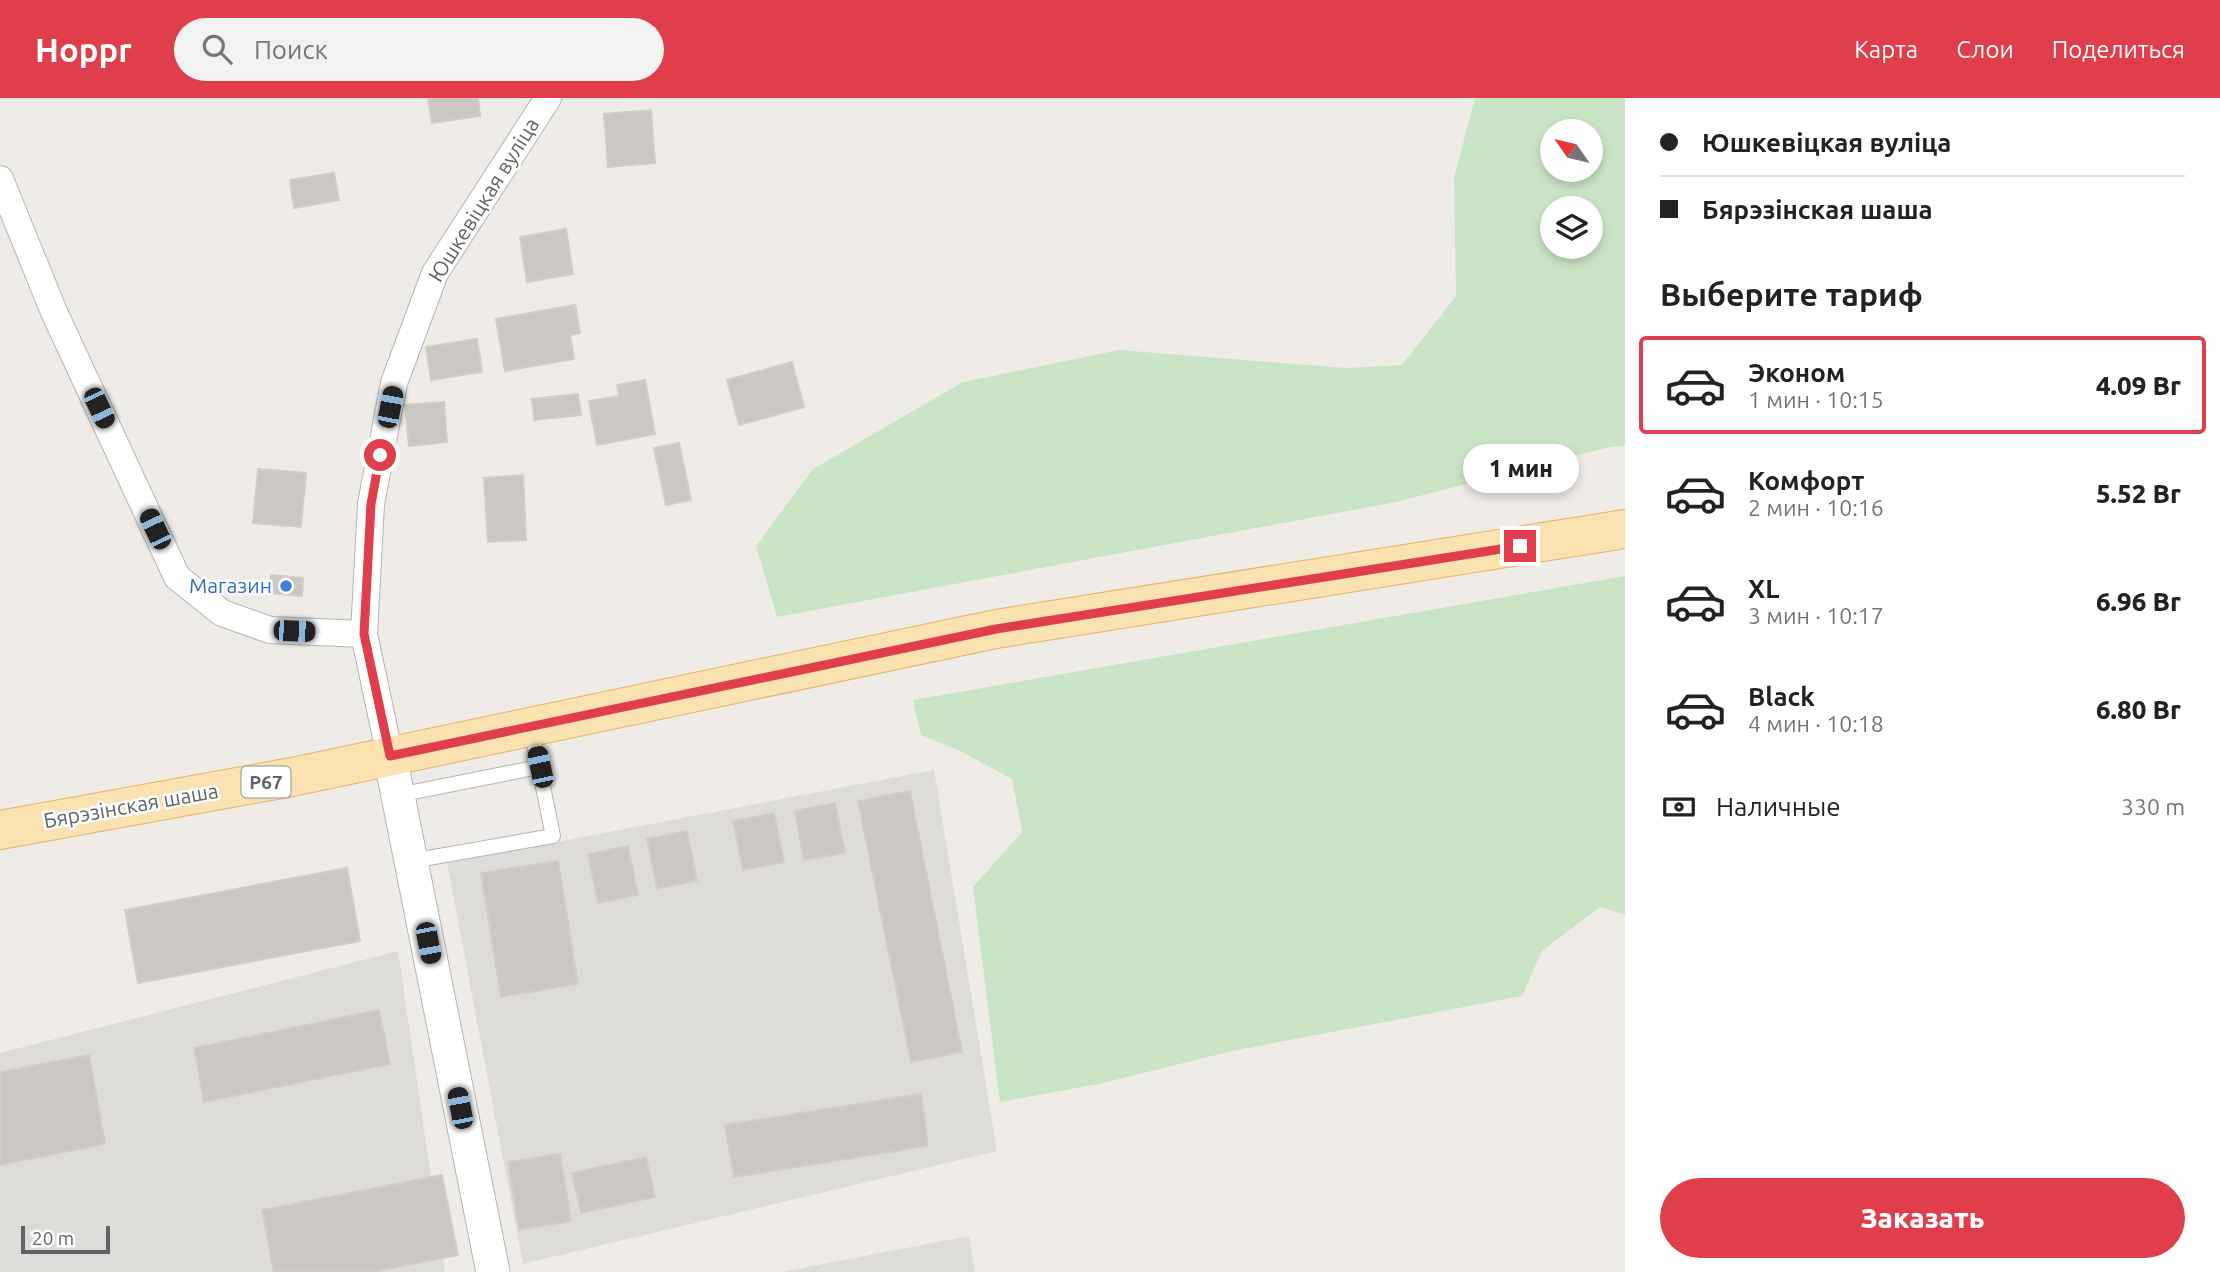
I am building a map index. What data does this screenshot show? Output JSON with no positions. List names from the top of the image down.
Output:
{
  "streets": {
    "main road": ["Р67", "Бярэзінская шаша"],
    "street": ["Юшкевіцкая вуліца"]
  },
  "crossings": [
    ["Юшкевіцкая вуліца", "Бярэзінская шаша"]
  ],
  "places": ["Магазин"],
  "scale_bar": "20 m",
  "north": "top left",
  "page": {
    "header": "Hoppr",
    "search": "Поиск",
    "nav": ["Карта", "Слои", "Поделиться"],
    "banner": ["Юшкевіцкая вуліца", "Бярэзінская шаша"],
    "heading": "Выберите тариф",
    "list": [
      {
        "name": "Эконом",
        "note": "1 мин · 10:15",
        "value": "4.09 Br"
      },
      {
        "name": "Комфорт",
        "note": "2 мин · 10:16",
        "value": "5.52 Br"
      },
      {
        "name": "XL",
        "note": "3 мин · 10:17",
        "value": "6.96 Br"
      },
      {
        "name": "Black",
        "note": "4 мин · 10:18",
        "value": "6.80 Br"
      }
    ],
    "bubble": "1 мин",
    "pay": ["Наличные", "330 m"],
    "buttons": "Заказать",
    "scale": "20 m"
  }
}
